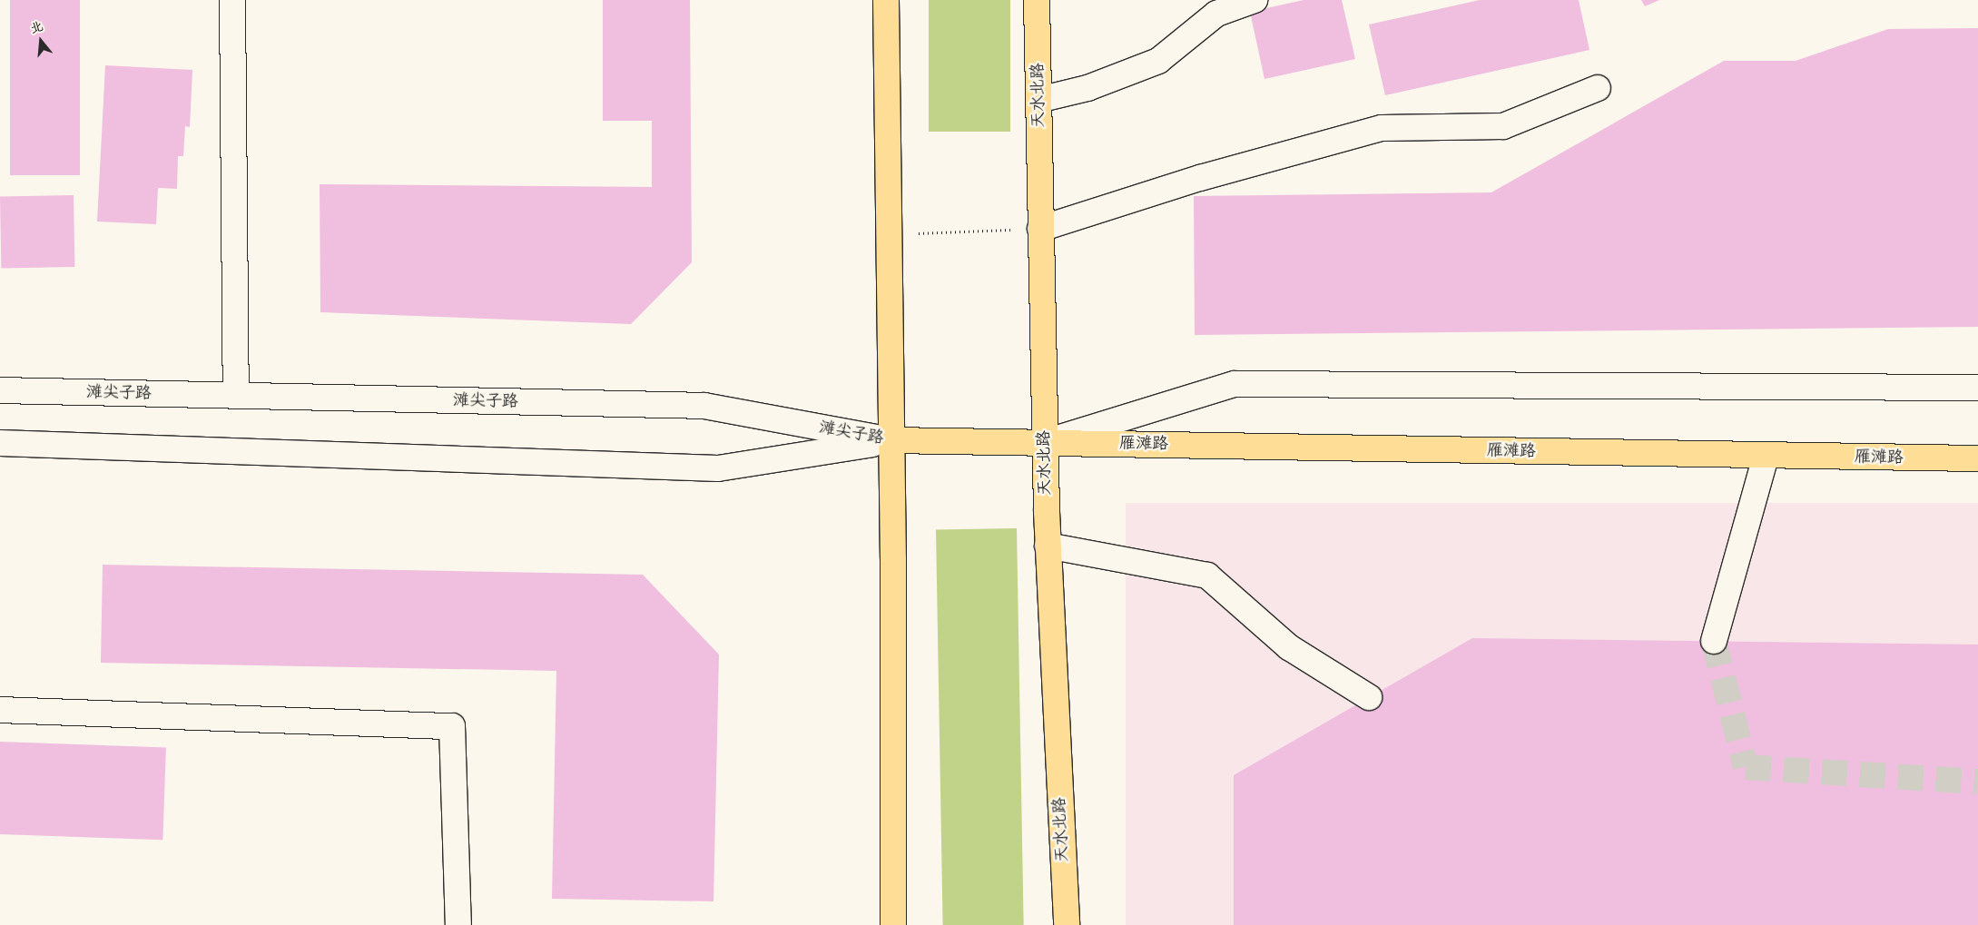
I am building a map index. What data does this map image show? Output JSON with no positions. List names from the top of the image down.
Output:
{
  "streets": {
    "main road": ["天水北路", "雁滩路"],
    "street": ["滩尖子路"]
  },
  "crossings": [
    ["天水北路", "雁滩路"],
    ["滩尖子路", "雁滩路"]
  ],
  "north": "top"
}
